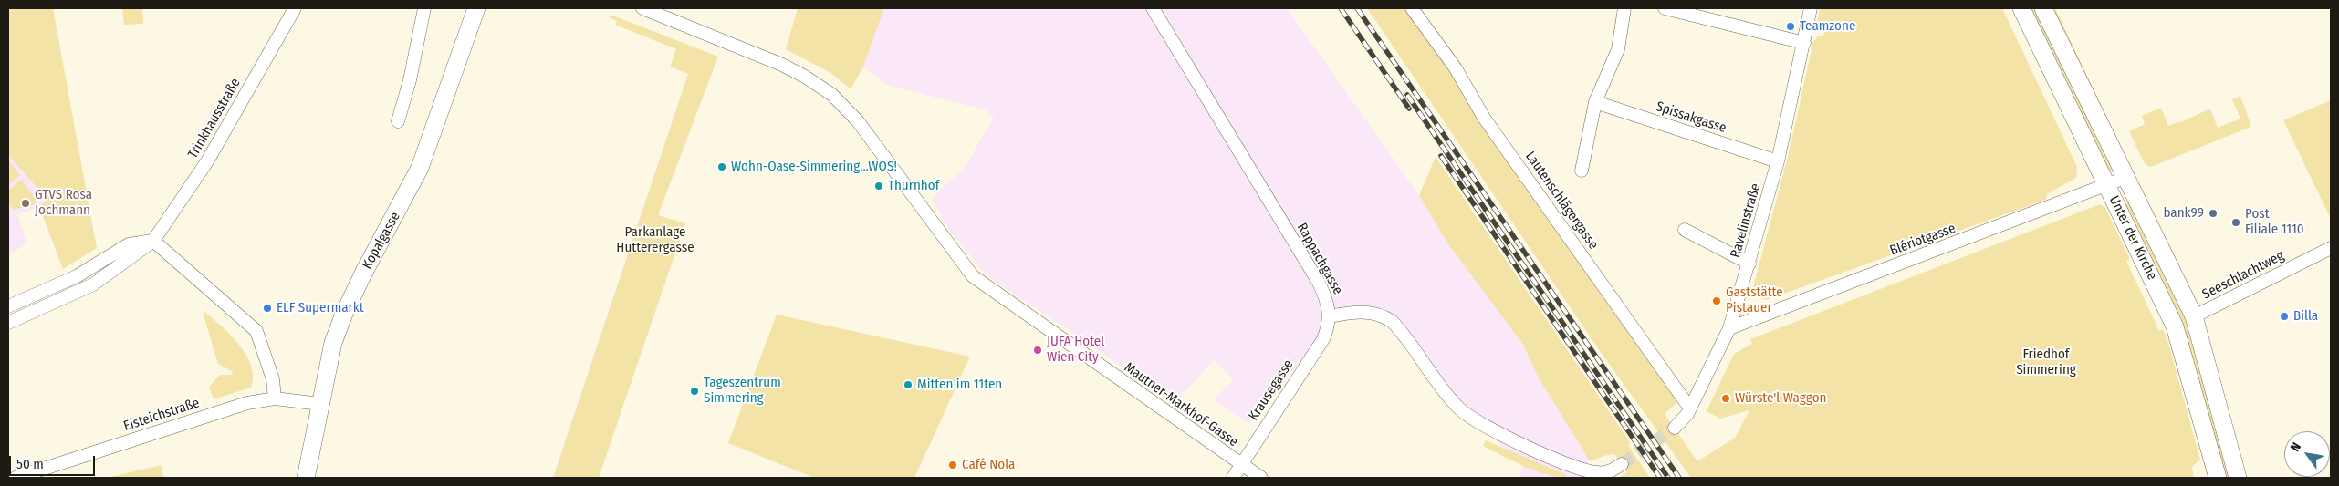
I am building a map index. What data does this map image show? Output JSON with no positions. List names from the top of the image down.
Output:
{
  "streets": {
    "main road": ["Unter der Kirche", "Kopalgasse"],
    "street": [
      "Spissakgasse",
      "Trinkhausstraße",
      "Lautenschlägergasse",
      "Ravelinstraße",
      "Blériotgasse",
      "Rappachgasse",
      "Seeschlachtweg",
      "Krausegasse",
      "Mautner-Markhof-Gasse",
      "Eisteichstraße"
    ]
  },
  "crossings": [
    ["Spissakgasse", "Ravelinstraße"],
    ["Lautenschlägergasse", "Ravelinstraße"],
    ["Ravelinstraße", "Blériotgasse"],
    ["Unter der Kirche", "Blériotgasse"],
    ["Unter der Kirche", "Seeschlachtweg"],
    ["Kopalgasse", "Eisteichstraße"],
    ["Rappachgasse", "Krausegasse"],
    ["Krausegasse", "Mautner-Markhof-Gasse"]
  ],
  "parks": ["Parkanlage Hutterergasse", "Friedhof Simmering"],
  "places": [
    "Teamzone",
    "Wohn-Oase-Simmering...WOS!",
    "Thurnhof",
    "GTVS Rosa Jochmann",
    "bank99",
    "Post Filiale 1110",
    "Gaststätte Pistauer",
    "ELF Supermarkt",
    "Billa",
    "JUFA Hotel Wien City",
    "Mitten im 11ten",
    "Tageszentrum Simmering",
    "Würste'l Waggon",
    "Café Nola"
  ],
  "scale_bar": "50 m",
  "north": "top left"
}
